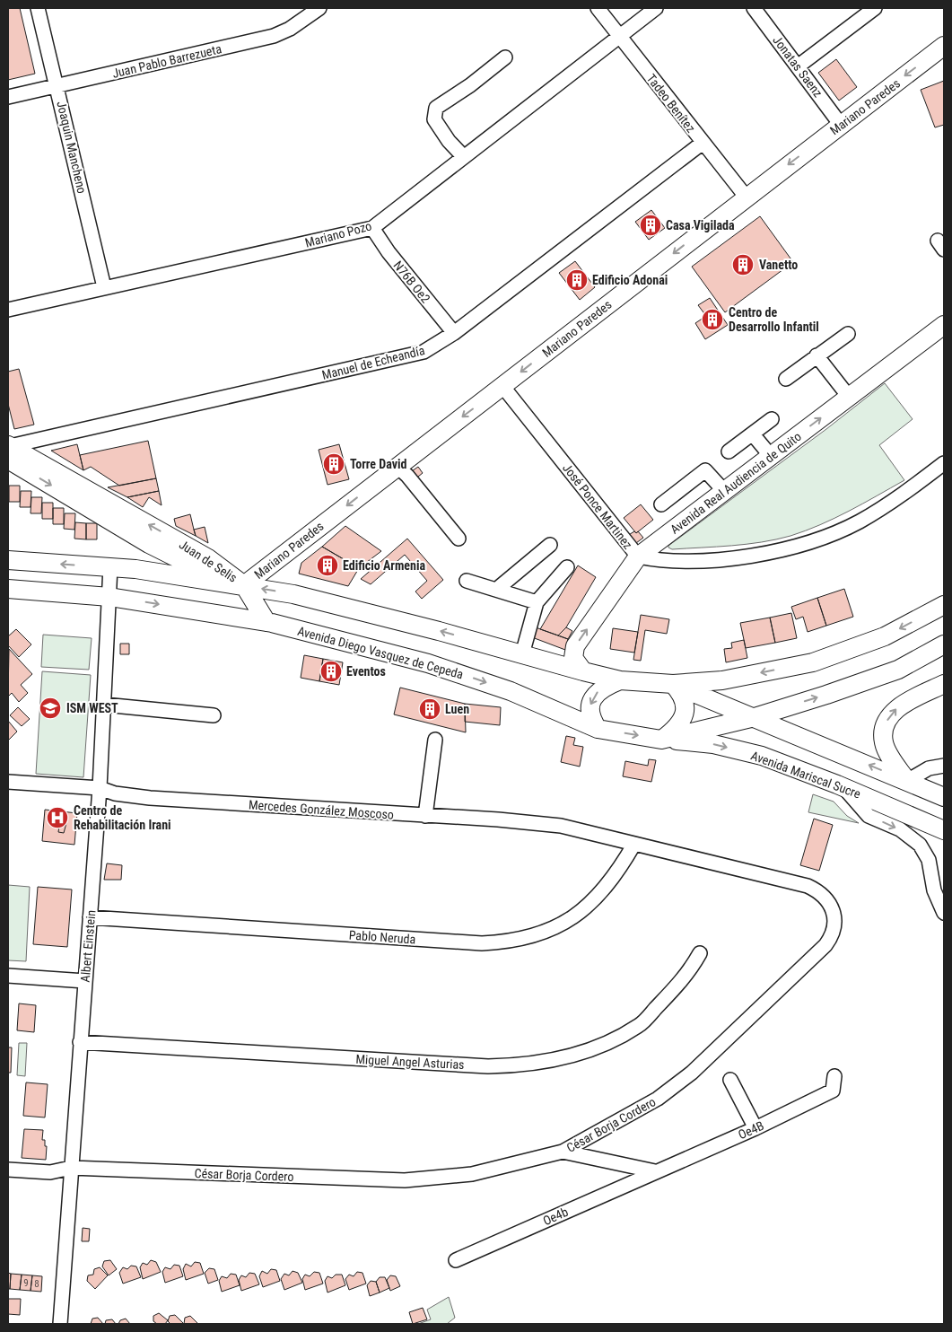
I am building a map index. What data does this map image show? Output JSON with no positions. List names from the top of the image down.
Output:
{
  "streets": {
    "main road": [
      "Mariano Paredes",
      "Avenida Real Audiencia de Quito",
      "Juan de Selis",
      "Avenida Diego Vasquez de Cepeda",
      "Avenida Mariscal Sucre"
    ],
    "street": [
      "Juan Pablo Barrezueta",
      "Jonatas Saenz",
      "Tadeo Benítez",
      "Joaquin Mancheno",
      "Mariano Pozo",
      "N76B Oe2",
      "Manuel de Echeandía",
      "José Ponce Martinez",
      "Mercedes González Moscoso",
      "Pablo Neruda",
      "Albert Einstein",
      "Miguel Angel Asturias",
      "César Borja Cordero",
      "Oe4B",
      "Oe4b"
    ]
  },
  "crossings": [
    ["Juan Pablo Barrezueta", "Joaquin Mancheno"],
    ["Jonatas Saenz", "Mariano Paredes"],
    ["Tadeo Benítez", "Mariano Paredes"],
    ["Tadeo Benítez", "Mariano Pozo"],
    ["Tadeo Benítez", "Manuel de Echeandía"],
    ["Mariano Paredes", "José Ponce Martinez"],
    ["Mariano Paredes", "Juan de Selis"],
    ["Mariano Paredes", "Avenida Diego Vasquez de Cepeda"],
    ["Joaquin Mancheno", "Mariano Pozo"],
    ["Mariano Pozo", "N76B Oe2"],
    ["N76B Oe2", "Manuel de Echeandía"],
    ["Manuel de Echeandía", "Juan de Selis"],
    ["Avenida Real Audiencia de Quito", "José Ponce Martinez"],
    ["Avenida Diego Vasquez de Cepeda", "Avenida Mariscal Sucre"],
    ["Avenida Diego Vasquez de Cepeda", "Albert Einstein"],
    ["Mercedes González Moscoso", "Pablo Neruda"],
    ["Mercedes González Moscoso", "Albert Einstein"],
    ["Mercedes González Moscoso", "César Borja Cordero"],
    ["Pablo Neruda", "Albert Einstein"],
    ["Pablo Neruda", "César Borja Cordero"],
    ["Albert Einstein", "Miguel Angel Asturias"],
    ["Albert Einstein", "César Borja Cordero"],
    ["Oe4B", "Oe4b"]
  ],
  "one_way": ["Mariano Paredes", "Avenida Real Audiencia de Quito"],
  "places": {
    "building": [
      "Casa Vigilada",
      "Vanetto",
      "Edificio Adonai",
      "Centro de Desarrollo Infantil",
      "Torre David",
      "Edificio Armenia",
      "Eventos",
      "Luen"
    ],
    "school or university": ["ISM WEST"],
    "hospital": ["Centro de Rehabilitación Irani"]
  },
  "house_numbers": ["9", "8"]
}
